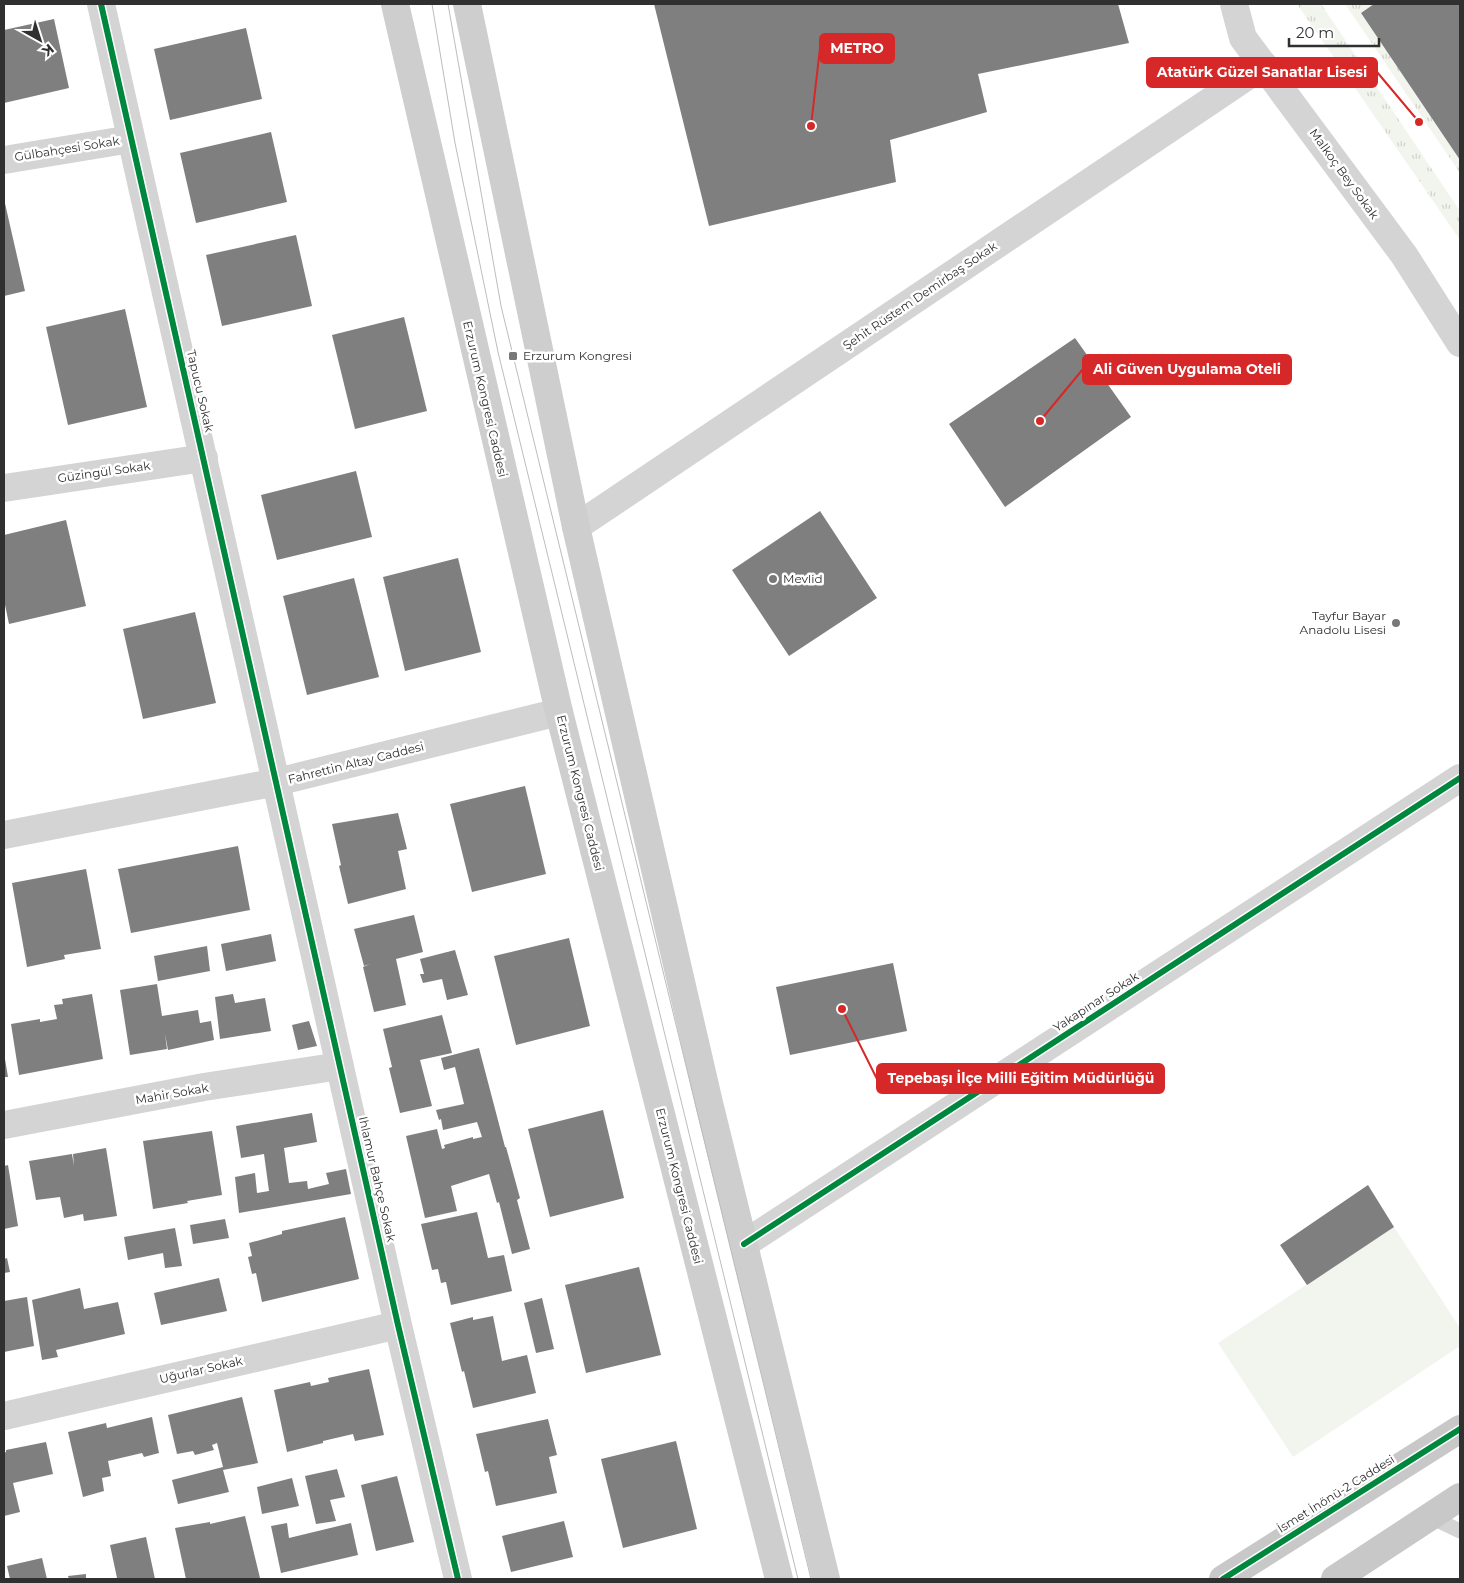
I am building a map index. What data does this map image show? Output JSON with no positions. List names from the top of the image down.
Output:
{
  "streets": {
    "main road": ["Erzurum Kongresi Caddesi", "İsmet İnönü-2 Caddesi"],
    "street": [
      "Gülbahçesi Sokak",
      "Malkoç Bey Sokak",
      "Şehit Rüstem Demirbaş Sokak",
      "Tapucu Sokak",
      "Güzingül Sokak",
      "Fahrettin Altay Caddesi",
      "Yakapınar Sokak",
      "Mahir Sokak",
      "Ihlamur Bahçe Sokak",
      "Uğurlar Sokak"
    ]
  },
  "crossings": [
    ["Gülbahçesi Sokak", "Tapucu Sokak"],
    ["Malkoç Bey Sokak", "Şehit Rüstem Demirbaş Sokak"],
    ["Tapucu Sokak", "Güzingül Sokak"],
    ["Tapucu Sokak", "Fahrettin Altay Caddesi"],
    ["Tapucu Sokak", "Ihlamur Bahçe Sokak"],
    ["Erzurum Kongresi Caddesi", "Fahrettin Altay Caddesi"],
    ["Fahrettin Altay Caddesi", "Ihlamur Bahçe Sokak"],
    ["Mahir Sokak", "Ihlamur Bahçe Sokak"],
    ["Ihlamur Bahçe Sokak", "Uğurlar Sokak"]
  ],
  "places": {
    "other": [
      "Atatürk Güzel Sanatlar Lisesi",
      "METRO",
      "Ali Güven Uygulama Oteli",
      "Mevlid",
      "Tayfur Bayar Anadolu Lisesi",
      "Tepebaşı İlçe Milli Eğitim Müdürlüğü"
    ],
    "transit": ["Erzurum Kongresi"]
  },
  "scale_bar": "20 m",
  "north": "bottom right"
}
